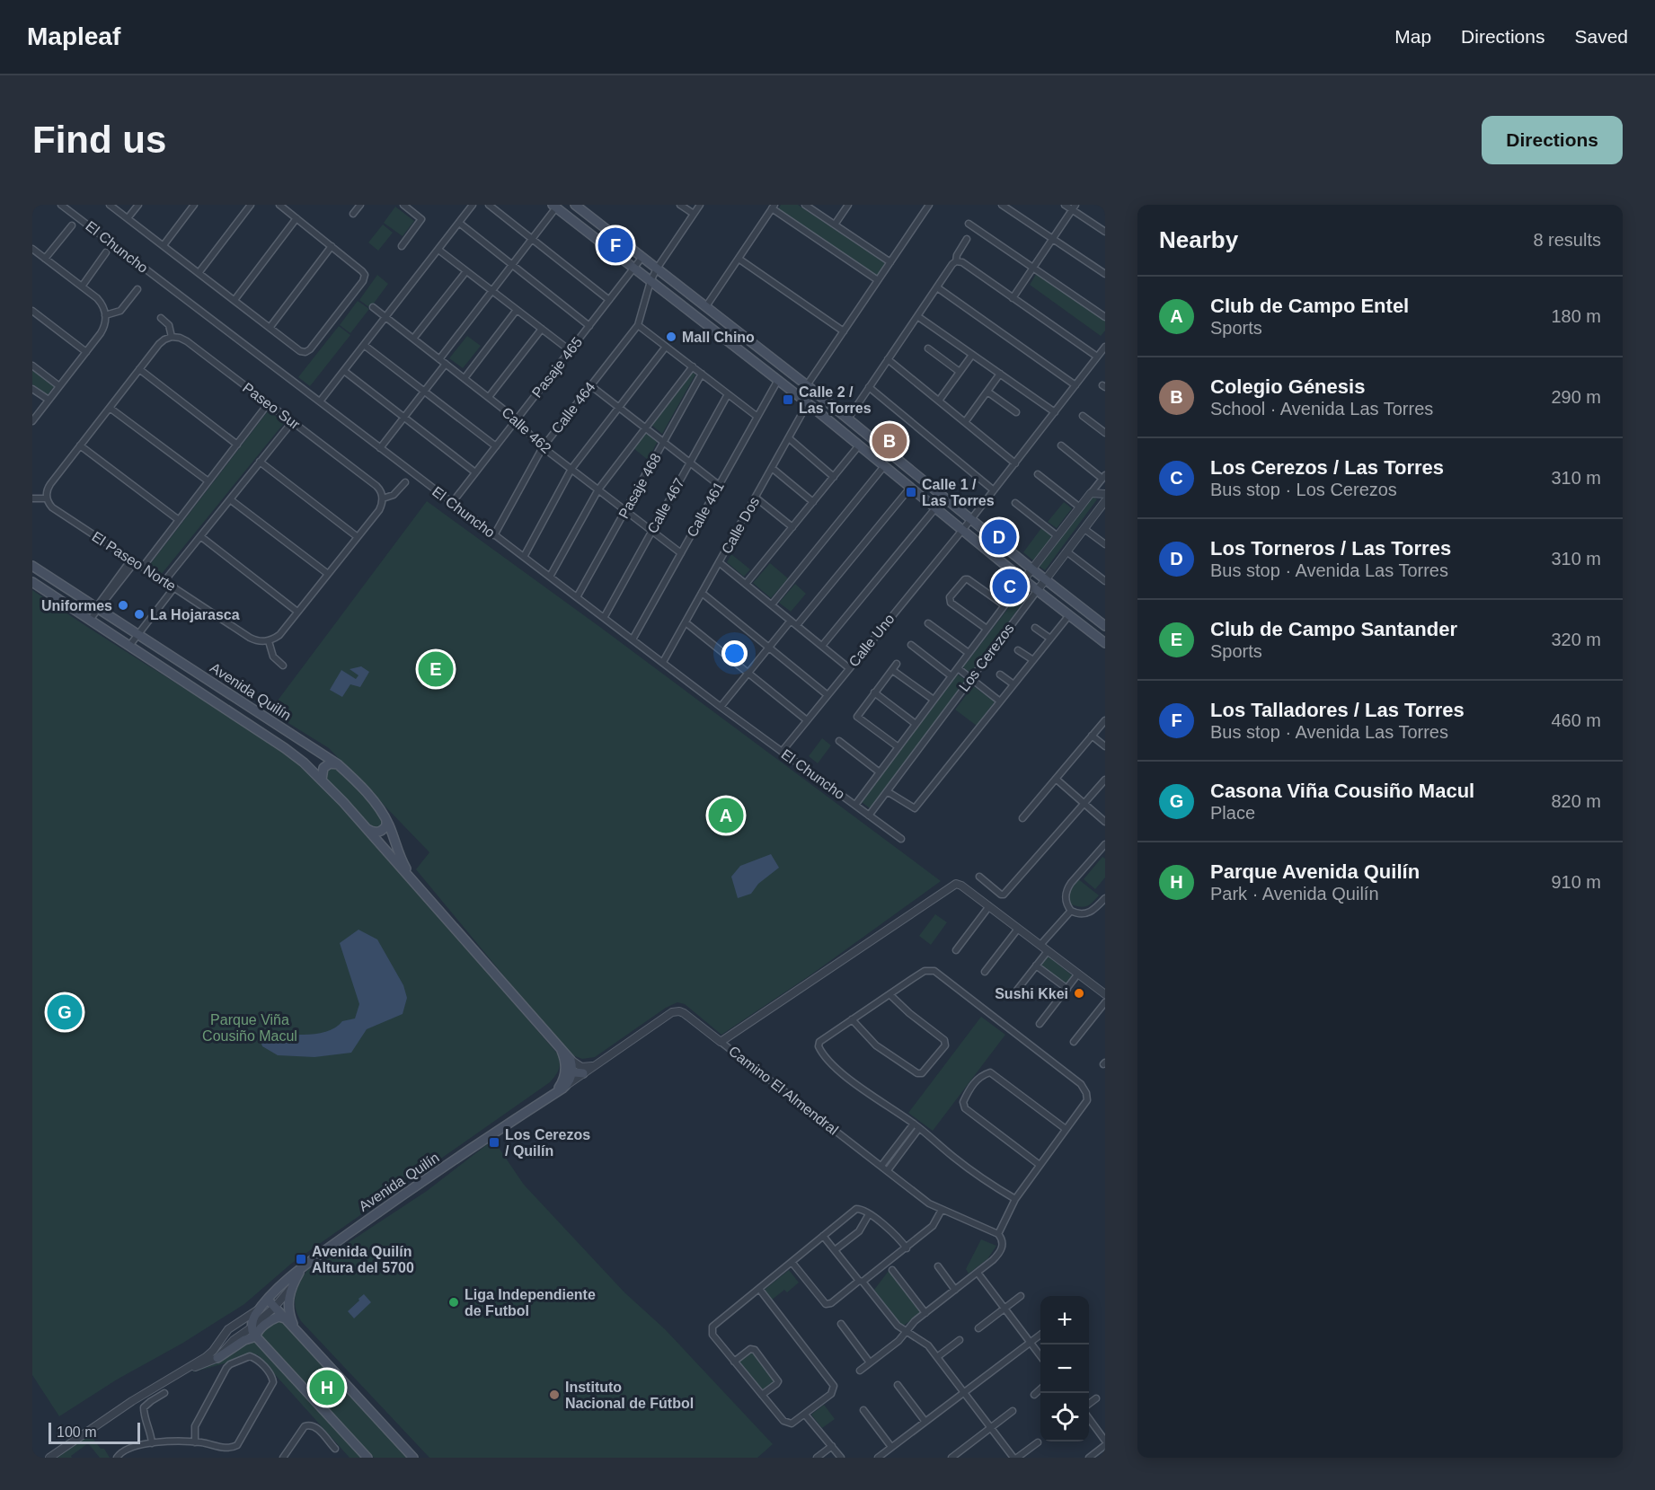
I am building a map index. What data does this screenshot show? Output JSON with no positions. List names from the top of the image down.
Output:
{
  "streets": {
    "main road": ["Avenida Quilín"],
    "street": [
      "El Chuncho",
      "Pasaje 465",
      "Paseo Sur",
      "Calle 464",
      "Calle 462",
      "Pasaje 468",
      "Calle 467",
      "Calle 461",
      "Calle Dos",
      "El Paseo Norte",
      "Calle Uno",
      "Los Cerezos",
      "Camino El Almendral"
    ]
  },
  "crossings": [
    ["El Chuncho", "Pasaje 465"],
    ["El Chuncho", "Calle 464"],
    ["El Chuncho", "Pasaje 468"],
    ["El Chuncho", "Calle 467"],
    ["El Chuncho", "Calle 461"],
    ["El Chuncho", "Calle Dos"],
    ["El Chuncho", "Calle Uno"],
    ["El Chuncho", "Los Cerezos"],
    ["Pasaje 465", "Calle 462"],
    ["Calle 464", "Calle 462"],
    ["Calle 462", "Pasaje 468"],
    ["Calle 462", "Calle 467"],
    ["Calle 462", "Calle 461"],
    ["Avenida Quilín", "Camino El Almendral"]
  ],
  "parks": ["Parque Viña Cousiño Macul"],
  "places": {
    "other": [
      "Mall Chino",
      "Uniformes",
      "La Hojarasca",
      "Sushi Kkei",
      "Liga Independiente de Futbol",
      "Instituto Nacional de Fútbol"
    ],
    "transit": [
      "Calle 2 / Las Torres",
      "Calle 1 / Las Torres",
      "Los Cerezos / Quilín",
      "Avenida Quilín Altura del 5700"
    ]
  },
  "scale_bar": "100 m",
  "page": {
    "header": "Mapleaf",
    "nav": ["Map", "Directions", "Saved"],
    "buttons": "Directions",
    "title": "Find us",
    "heading": ["Nearby", "8 results"],
    "pins": [
      "F",
      "B",
      "D",
      "C",
      "E",
      "A",
      "G",
      "H"
    ],
    "list": [
      {
        "mark": "A",
        "name": "Club de Campo Entel",
        "note": "Sports",
        "value": "180 m"
      },
      {
        "mark": "B",
        "name": "Colegio Génesis",
        "note": "School · Avenida Las Torres",
        "value": "290 m"
      },
      {
        "mark": "C",
        "name": "Los Cerezos / Las Torres",
        "note": "Bus stop · Los Cerezos",
        "value": "310 m"
      },
      {
        "mark": "D",
        "name": "Los Torneros / Las Torres",
        "note": "Bus stop · Avenida Las Torres",
        "value": "310 m"
      },
      {
        "mark": "E",
        "name": "Club de Campo Santander",
        "note": "Sports",
        "value": "320 m"
      },
      {
        "mark": "F",
        "name": "Los Talladores / Las Torres",
        "note": "Bus stop · Avenida Las Torres",
        "value": "460 m"
      },
      {
        "mark": "G",
        "name": "Casona Viña Cousiño Macul",
        "note": "Place",
        "value": "820 m"
      },
      {
        "mark": "H",
        "name": "Parque Avenida Quilín",
        "note": "Park · Avenida Quilín",
        "value": "910 m"
      }
    ],
    "map_buttons": ["+", "−"],
    "scale": "100 m"
  }
}
